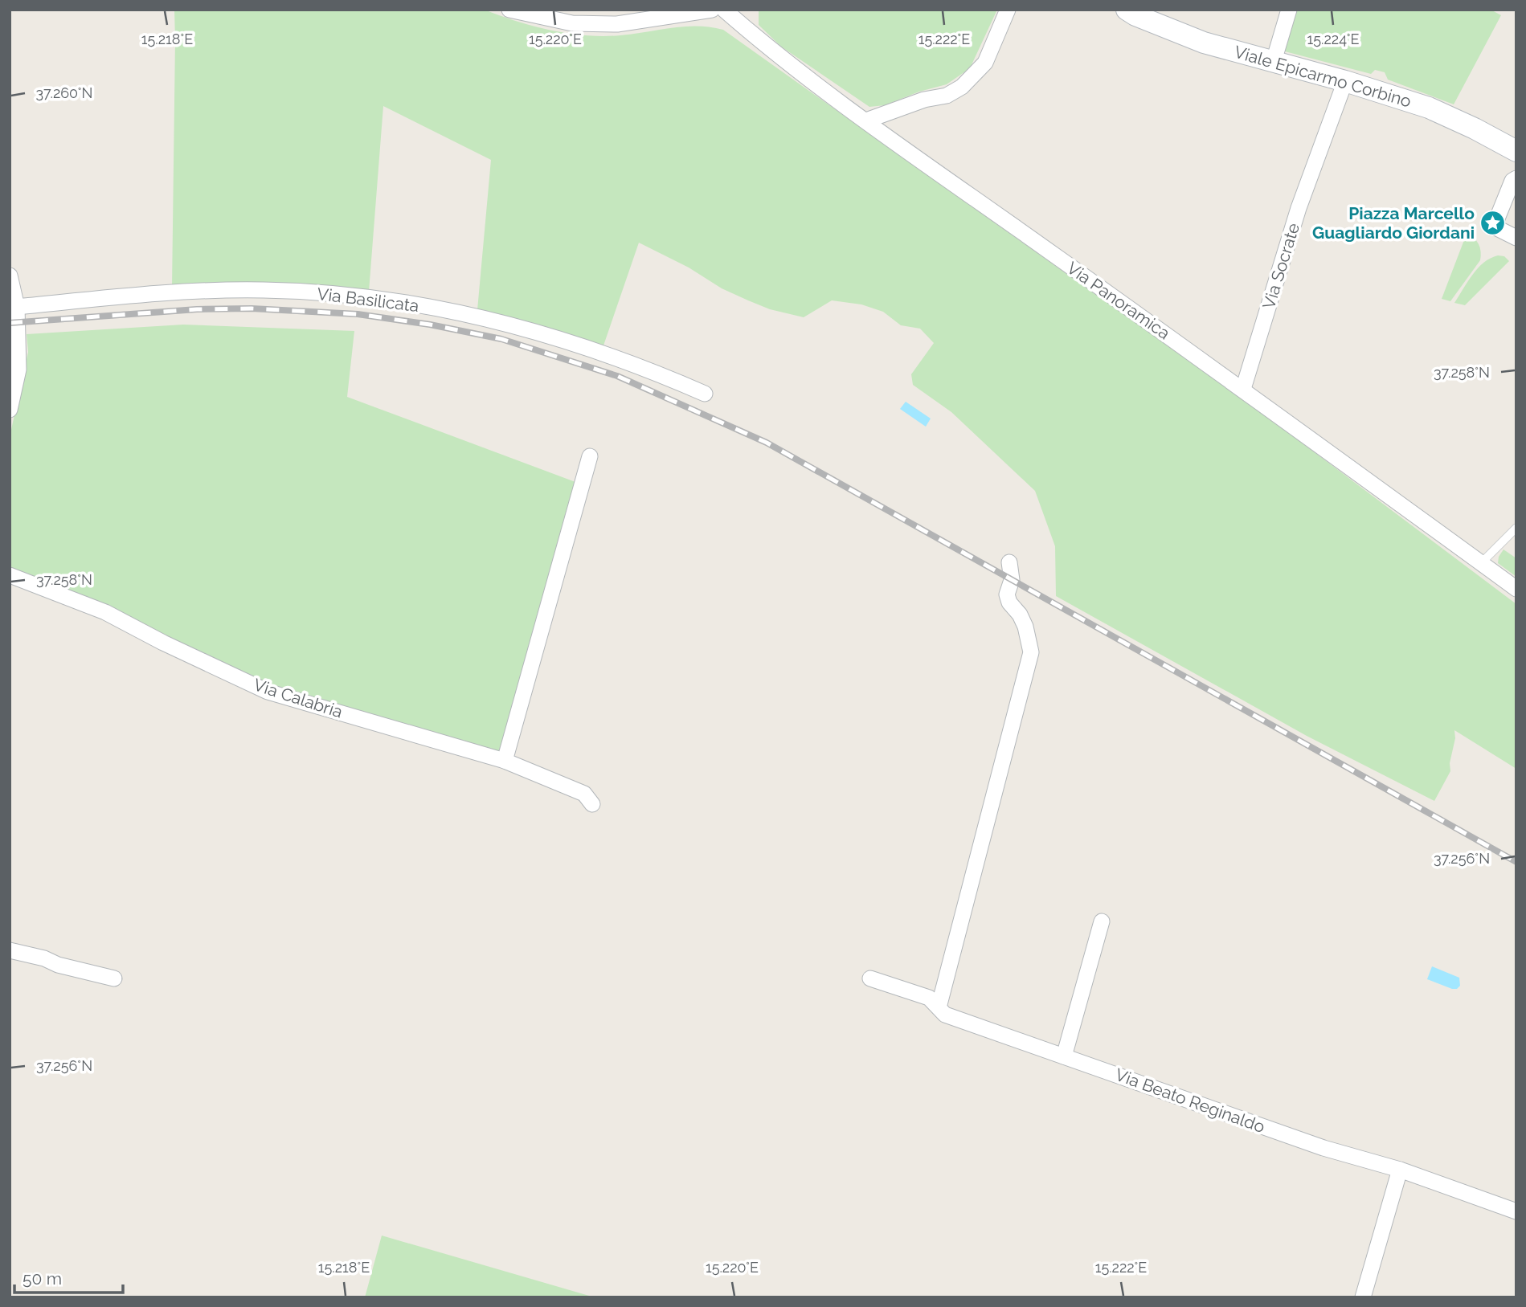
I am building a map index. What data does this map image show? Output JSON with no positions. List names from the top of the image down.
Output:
{
  "streets": {
    "main road": ["Viale Epicarmo Corbino"],
    "street": [
      "Via Socrate",
      "Via Basilicata",
      "Via Panoramica",
      "Via Calabria",
      "Via Beato Reginaldo"
    ]
  },
  "crossings": [
    ["Viale Epicarmo Corbino", "Via Socrate"],
    ["Via Socrate", "Via Panoramica"]
  ],
  "places": {
    "place": ["Piazza Marcello Guagliardo Giordani"]
  },
  "scale_bar": "50 m",
  "coordinates": [
    "15.218°E",
    "15.220°E",
    "15.222°E",
    "15.224°E",
    "37.260°N",
    "37.258°N",
    "37.256°N"
  ]
}
